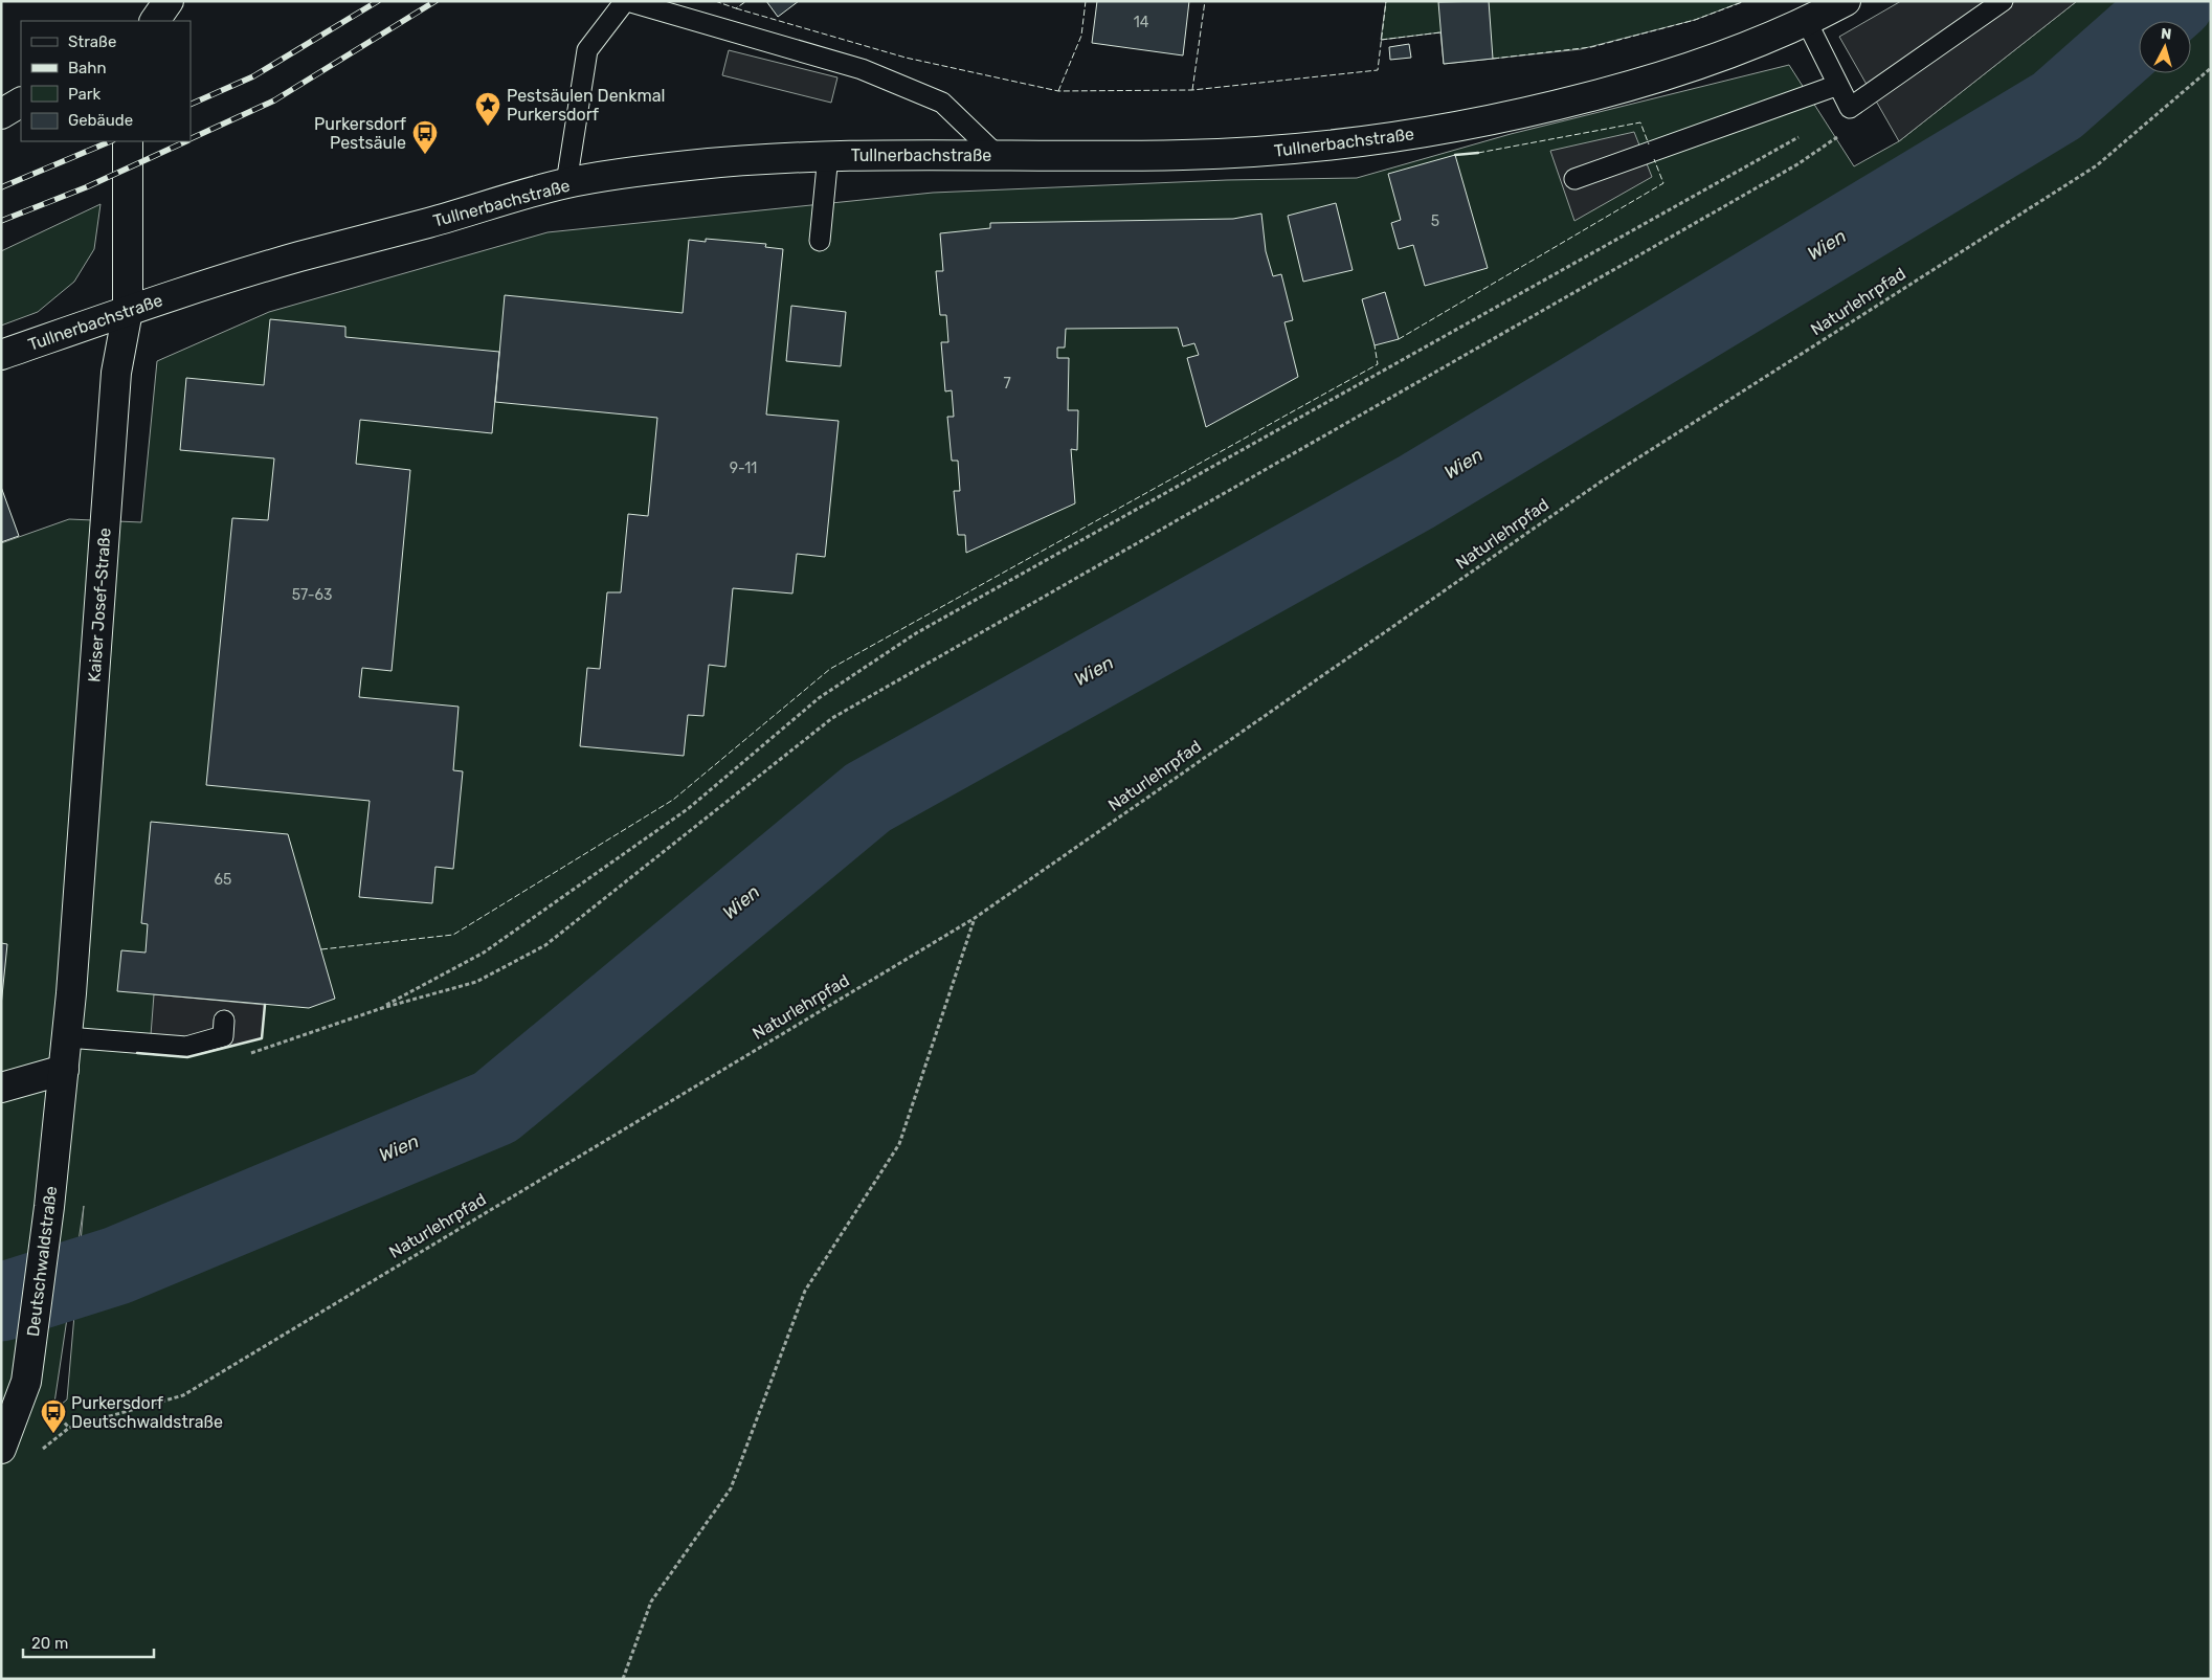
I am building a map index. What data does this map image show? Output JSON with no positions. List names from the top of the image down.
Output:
{
  "streets": {
    "main road": ["Tullnerbachstraße", "Kaiser Josef-Straße", "Deutschwaldstraße"],
    "path": ["Naturlehrpfad"]
  },
  "crossings": [
    ["Tullnerbachstraße", "Kaiser Josef-Straße"],
    ["Kaiser Josef-Straße", "Deutschwaldstraße"]
  ],
  "water": ["Wien"],
  "places": {
    "place": ["Pestsäulen Denkmal Purkersdorf"],
    "bus stop": ["Purkersdorf Pestsäule", "Purkersdorf Deutschwaldstraße"]
  },
  "house_numbers": [
    "14",
    "5",
    "7",
    "9-11",
    "57-63",
    "65"
  ],
  "legend": [
    "Straße",
    "Bahn",
    "Park",
    "Gebäude"
  ],
  "scale_bar": "20 m",
  "north": "top"
}
